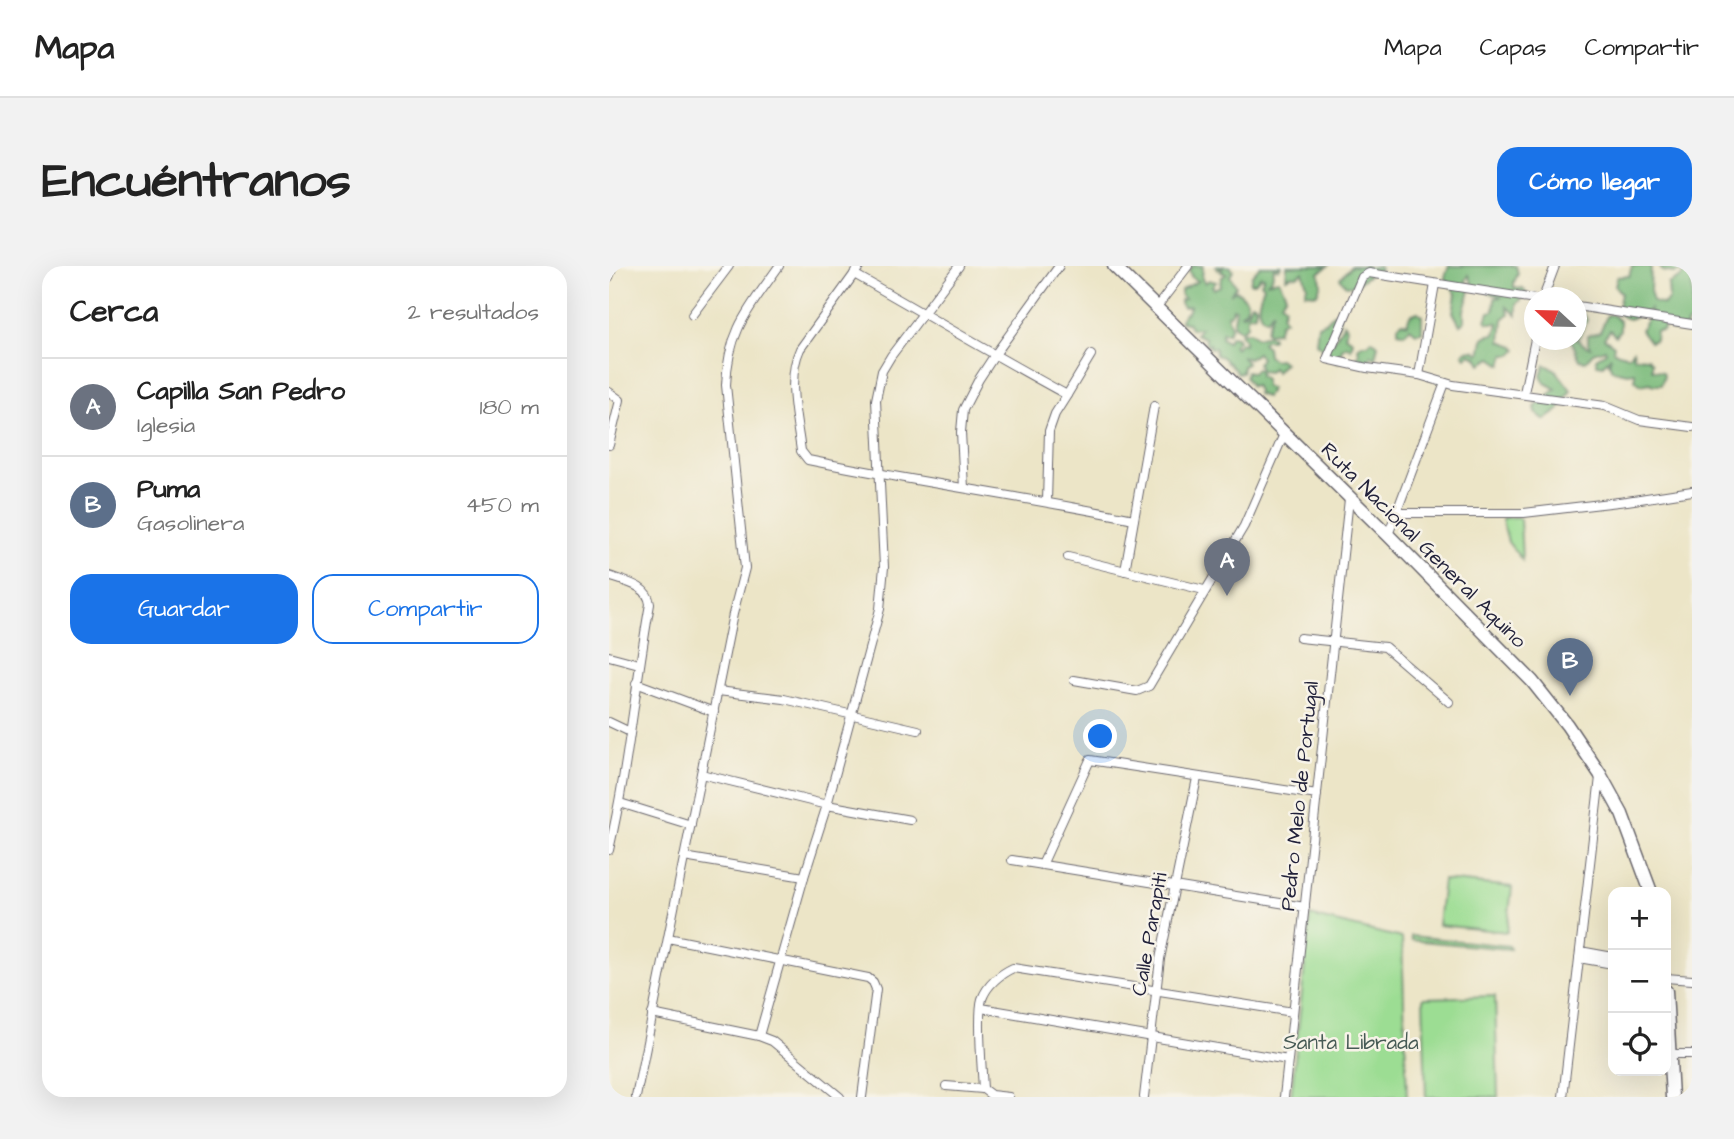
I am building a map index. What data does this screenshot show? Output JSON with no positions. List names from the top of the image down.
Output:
{
  "streets": {
    "highway": ["Ruta Nacional General Aquino"],
    "street": ["Pedro Melo de Portugal", "Calle Parapiti"]
  },
  "crossings": [
    ["Ruta Nacional General Aquino", "Pedro Melo de Portugal"]
  ],
  "parks": ["Santa Librada"],
  "north": "left",
  "page": {
    "header": "Mapa",
    "nav": ["Mapa", "Capas", "Compartir"],
    "buttons": [
      "Cómo llegar",
      ["Guardar", "Compartir"]
    ],
    "title": "Encuéntranos",
    "heading": ["Cerca", "2 resultados"],
    "list": [
      {
        "mark": "A",
        "name": "Capilla San Pedro",
        "note": "Iglesia",
        "value": "180 m"
      },
      {
        "mark": "B",
        "name": "Puma",
        "note": "Gasolinera",
        "value": "450 m"
      }
    ],
    "pins": ["A", "B"],
    "map_buttons": ["+", "−"]
  }
}
